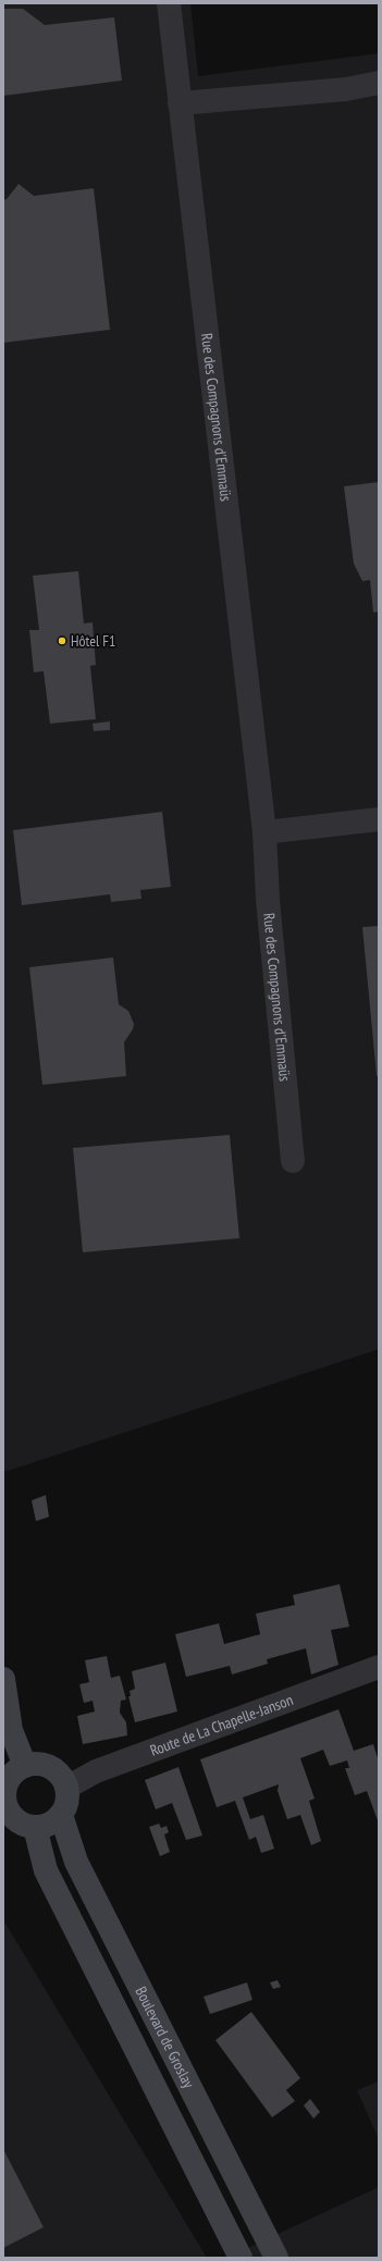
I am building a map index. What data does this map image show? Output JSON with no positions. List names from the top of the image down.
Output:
{
  "streets": {
    "main road": ["Boulevard de Groslay"],
    "street": ["Rue des Compagnons d'Emmaüs", "Route de La Chapelle-Janson"]
  },
  "crossings": [
    ["Route de La Chapelle-Janson", "Boulevard de Groslay"]
  ],
  "places": ["Hôtel F1"]
}
